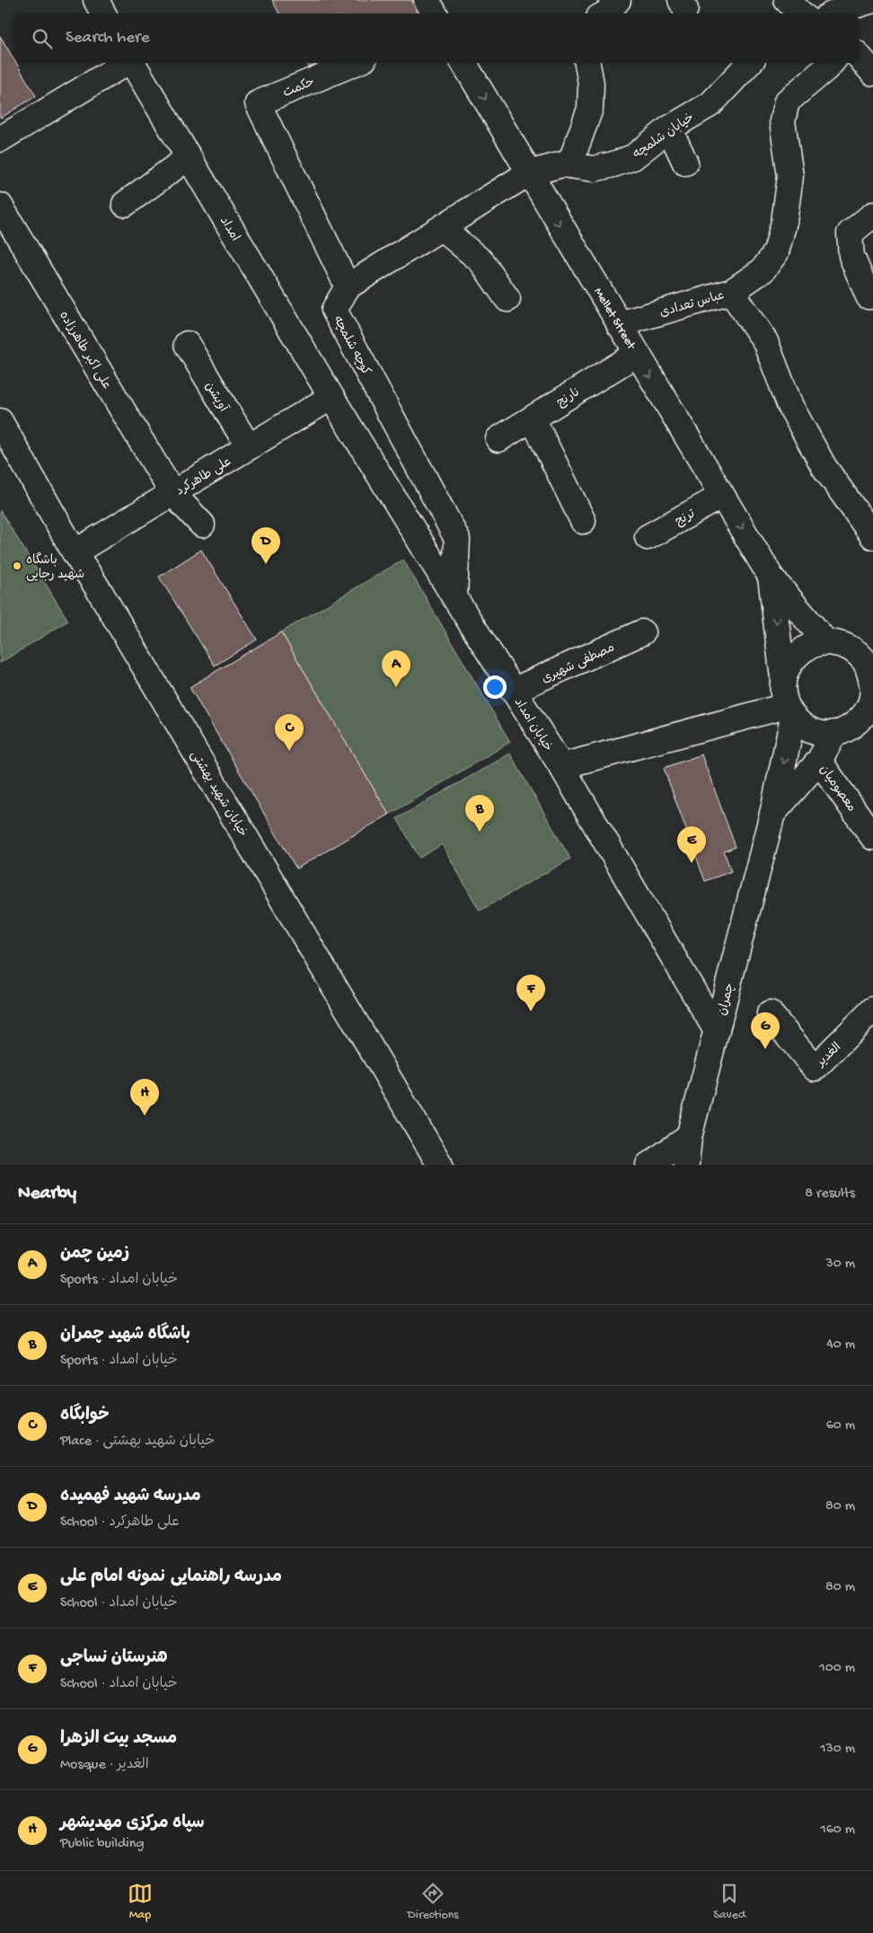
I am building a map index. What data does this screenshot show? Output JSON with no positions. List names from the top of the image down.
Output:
{
  "streets": {
    "street": [
      "حکمت",
      "خیابان شلمچه",
      "امداد",
      "عباس تعدادی",
      "Mellet Street",
      "کوچه شلمچه",
      "علی اکبر طاهرزاده",
      "آویشن",
      "نارنج",
      "علی طاهرکرد",
      "ترنج",
      "مصطفی شهپری",
      "خیابان امداد",
      "معصومیان",
      "خیابان شهید بهشتی",
      "چمران",
      "الغدیر"
    ]
  },
  "crossings": [
    ["حکمت", "کوچه شلمچه"],
    ["خیابان شلمچه", "Mellet Street"],
    ["خیابان شلمچه", "کوچه شلمچه"],
    ["امداد", "علی طاهرکرد"],
    ["امداد", "خیابان امداد"],
    ["عباس تعدادی", "Mellet Street"],
    ["Mellet Street", "کوچه شلمچه"],
    ["Mellet Street", "نارنج"],
    ["Mellet Street", "ترنج"],
    ["کوچه شلمچه", "خیابان امداد"],
    ["علی اکبر طاهرزاده", "علی طاهرکرد"],
    ["آویشن", "علی طاهرکرد"],
    ["علی طاهرکرد", "خیابان امداد"],
    ["علی طاهرکرد", "خیابان شهید بهشتی"],
    ["مصطفی شهپری", "خیابان امداد"],
    ["خیابان امداد", "چمران"]
  ],
  "places": ["باشگاه شهید رجایی"],
  "page": {
    "search": "Search here",
    "pins": [
      "D",
      "A",
      "C",
      "B",
      "E",
      "F",
      "G",
      "H"
    ],
    "heading": ["Nearby", "8 results"],
    "list": [
      {
        "mark": "A",
        "name": "زمین چمن",
        "note": "Sports · خیابان امداد",
        "value": "30 m"
      },
      {
        "mark": "B",
        "name": "باشگاه شهید چمران",
        "note": "Sports · خیابان امداد",
        "value": "40 m"
      },
      {
        "mark": "C",
        "name": "خوابگاه",
        "note": "Place · خیابان شهید بهشتی",
        "value": "60 m"
      },
      {
        "mark": "D",
        "name": "مدرسه شهید فهمیده",
        "note": "School · علی طاهرکرد",
        "value": "80 m"
      },
      {
        "mark": "E",
        "name": "مدرسه راهنمایی نمونه امام علی",
        "note": "School · خیابان امداد",
        "value": "80 m"
      },
      {
        "mark": "F",
        "name": "هنرستان نساجی",
        "note": "School · خیابان امداد",
        "value": "100 m"
      },
      {
        "mark": "G",
        "name": "مسجد بیت الزهرا",
        "note": "Mosque · الغدیر",
        "value": "130 m"
      },
      {
        "mark": "H",
        "name": "سپاه مرکزی مهدیشهر",
        "note": "Public building",
        "value": "160 m"
      }
    ],
    "nav": ["Map", "Directions", "Saved"]
  }
}
